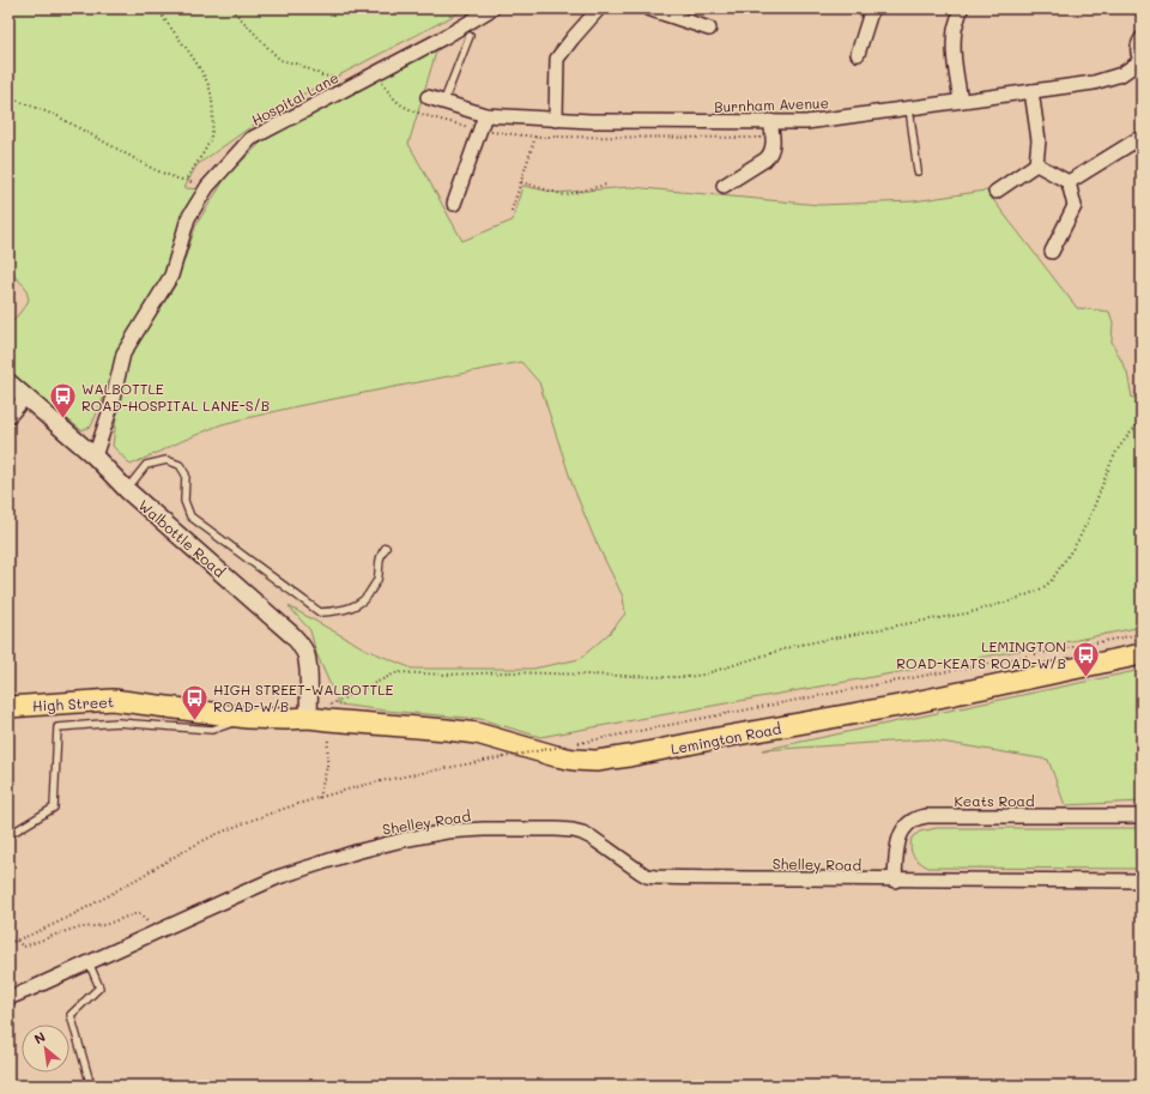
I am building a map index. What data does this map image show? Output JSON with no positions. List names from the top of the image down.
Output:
{
  "streets": {
    "main road": ["High Street", "Lemington Road"],
    "street": [
      "Hospital Lane",
      "Burnham Avenue",
      "Walbottle Road",
      "Keats Road",
      "Shelley Road"
    ]
  },
  "crossings": [
    ["Hospital Lane", "Walbottle Road"],
    ["Walbottle Road", "High Street"],
    ["Walbottle Road", "Lemington Road"],
    ["High Street", "Lemington Road"],
    ["Keats Road", "Shelley Road"]
  ],
  "places": {
    "bus stop": ["WALBOTTLE ROAD-HOSPITAL LANE-S/B", "LEMINGTON ROAD-KEATS ROAD-W/B", "HIGH STREET-WALBOTTLE ROAD-W/B"]
  },
  "north": "top left"
}
